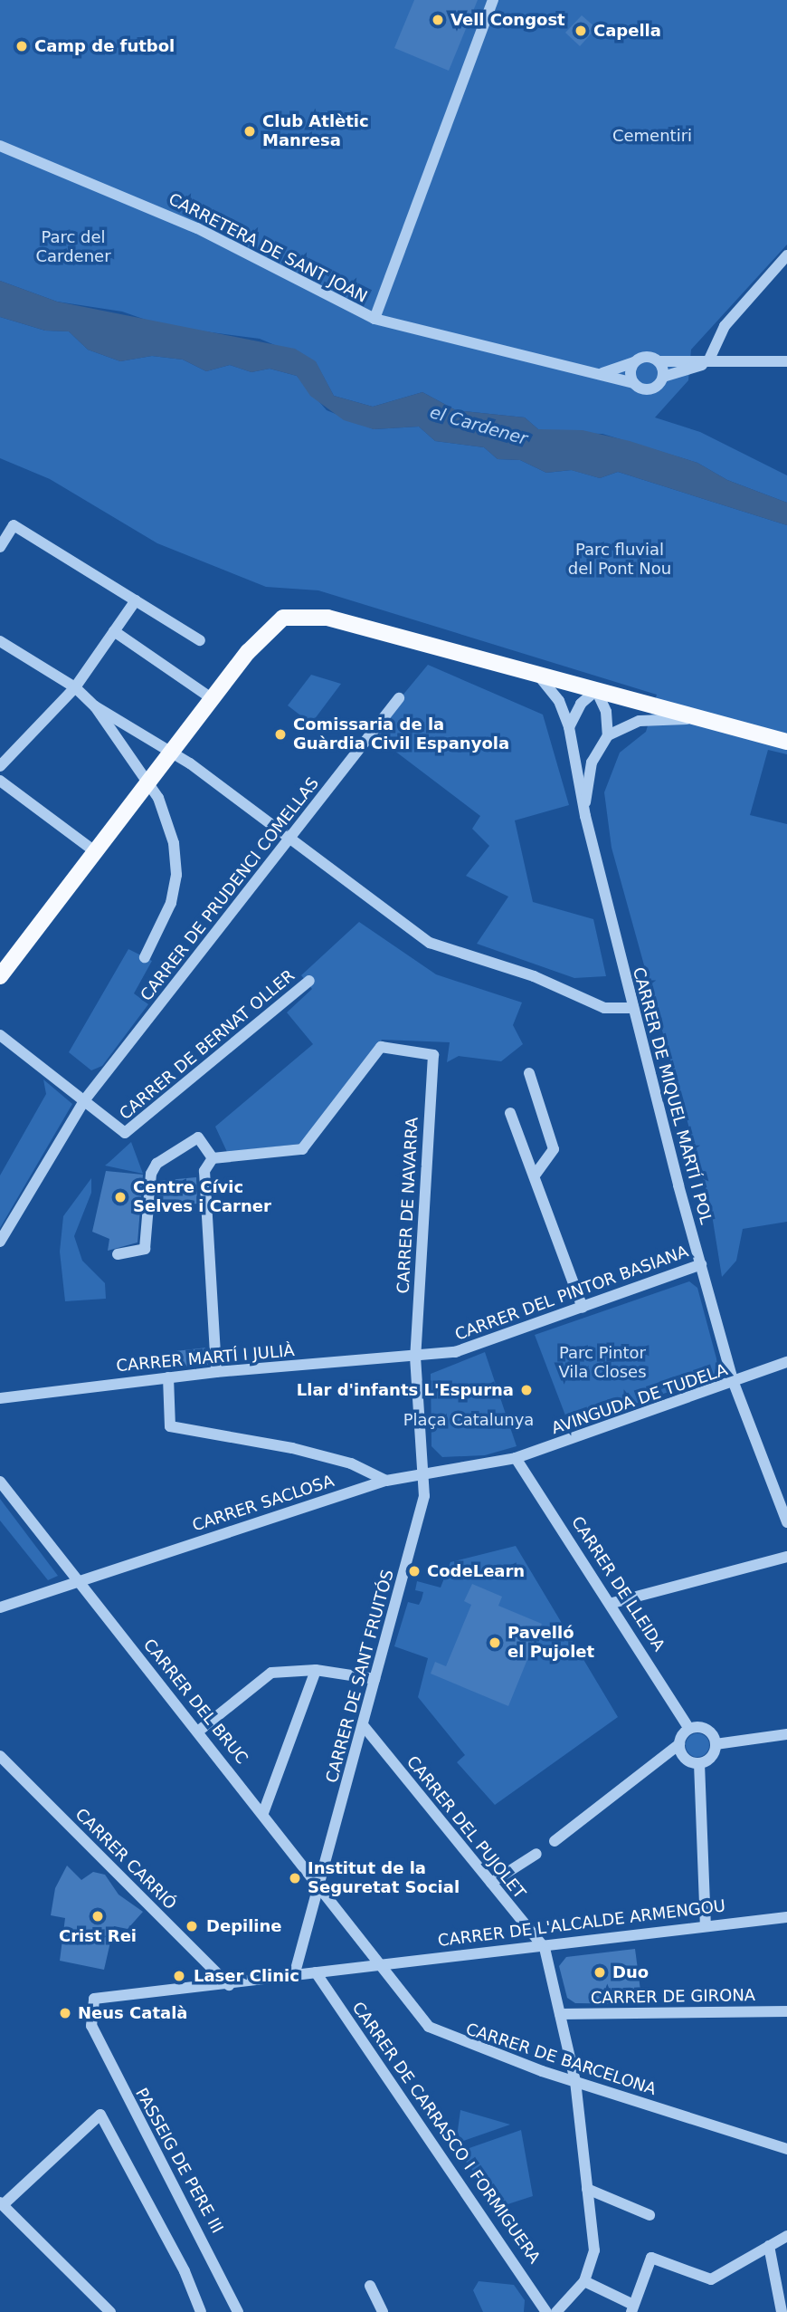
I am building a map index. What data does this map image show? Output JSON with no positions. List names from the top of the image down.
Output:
{
  "streets": {
    "street": [
      "CARRETERA DE SANT JOAN",
      "CARRER DE PRUDENCI COMELLAS",
      "CARRER DE BERNAT OLLER",
      "CARRER DE MIQUEL MARTÍ I POL",
      "CARRER DE NAVARRA",
      "CARRER DEL PINTOR BASIANA",
      "CARRER MARTÍ I JULIÀ",
      "AVINGUDA DE TUDELA",
      "CARRER SACLOSA",
      "CARRER DE LLEIDA",
      "CARRER DE SANT FRUITÓS",
      "CARRER DEL BRUC",
      "CARRER DEL PUJOLET",
      "CARRER CARRIÓ",
      "CARRER DE L'ALCALDE ARMENGOU",
      "CARRER DE GIRONA",
      "CARRER DE BARCELONA",
      "CARRER DE CARRASCO I FORMIGUERA",
      "PASSEIG DE PERE III"
    ]
  },
  "crossings": [
    ["CARRER DE PRUDENCI COMELLAS", "CARRER DE BERNAT OLLER"],
    ["CARRER DE MIQUEL MARTÍ I POL", "CARRER DEL PINTOR BASIANA"],
    ["CARRER DE MIQUEL MARTÍ I POL", "AVINGUDA DE TUDELA"],
    ["CARRER DE NAVARRA", "CARRER DEL PINTOR BASIANA"],
    ["CARRER DE NAVARRA", "CARRER MARTÍ I JULIÀ"],
    ["CARRER DEL PINTOR BASIANA", "CARRER MARTÍ I JULIÀ"],
    ["AVINGUDA DE TUDELA", "CARRER SACLOSA"],
    ["AVINGUDA DE TUDELA", "CARRER DE LLEIDA"],
    ["AVINGUDA DE TUDELA", "CARRER DE SANT FRUITÓS"],
    ["CARRER SACLOSA", "CARRER DE SANT FRUITÓS"],
    ["CARRER SACLOSA", "CARRER DEL BRUC"],
    ["CARRER DE SANT FRUITÓS", "CARRER DEL BRUC"],
    ["CARRER DE SANT FRUITÓS", "CARRER DEL PUJOLET"],
    ["CARRER DE SANT FRUITÓS", "CARRER DE L'ALCALDE ARMENGOU"],
    ["CARRER DEL BRUC", "CARRER DE BARCELONA"],
    ["CARRER DEL PUJOLET", "CARRER DE L'ALCALDE ARMENGOU"],
    ["CARRER CARRIÓ", "CARRER DE L'ALCALDE ARMENGOU"],
    ["CARRER DE L'ALCALDE ARMENGOU", "CARRER DE BARCELONA"],
    ["CARRER DE L'ALCALDE ARMENGOU", "CARRER DE CARRASCO I FORMIGUERA"],
    ["CARRER DE L'ALCALDE ARMENGOU", "PASSEIG DE PERE III"]
  ],
  "water": ["el Cardener"],
  "parks": [
    "Cementiri",
    "Parc del Cardener",
    "Parc fluvial del Pont Nou",
    "Parc Pintor Vila Closes",
    "Plaça Catalunya"
  ],
  "places": [
    "Vell Congost",
    "Capella",
    "Camp de futbol",
    "Club Atlètic Manresa",
    "Comissaria de la Guàrdia Civil Espanyola",
    "Centre Cívic Selves i Carner",
    "Llar d'infants L'Espurna",
    "CodeLearn",
    "Pavelló el Pujolet",
    "Institut de la Seguretat Social",
    "Crist Rei",
    "Depiline",
    "Duo",
    "Laser Clinic",
    "Neus Català"
  ]
}
